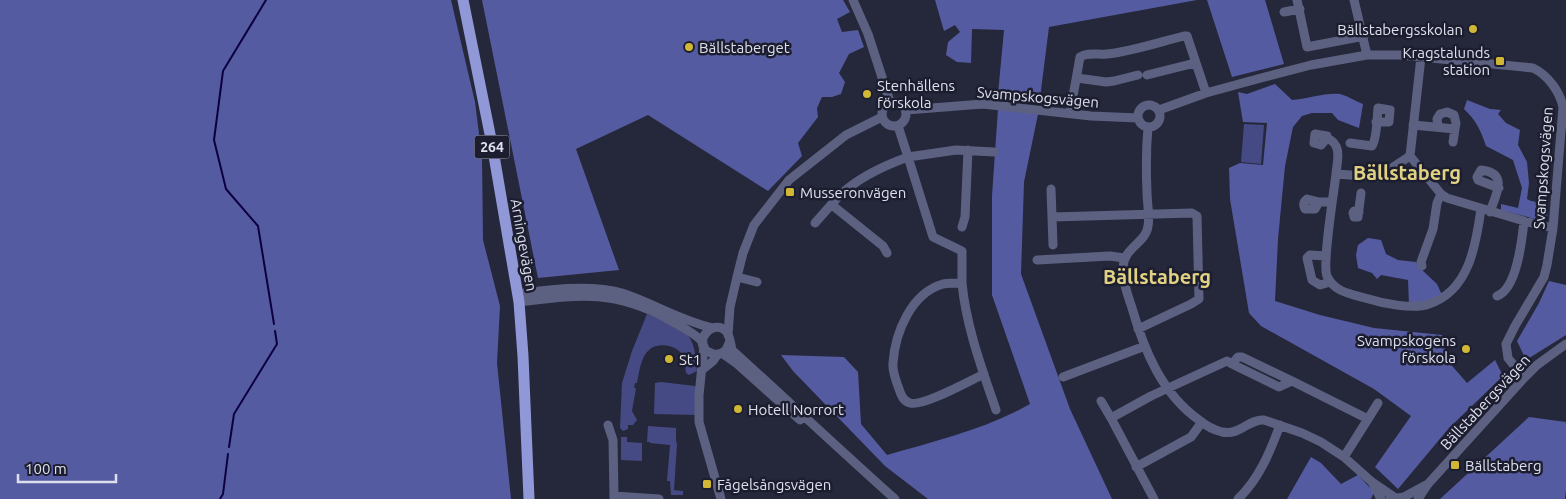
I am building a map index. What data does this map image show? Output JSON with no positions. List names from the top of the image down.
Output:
{
  "streets": {
    "main road": ["264", "Arningevägen"],
    "street": ["Svampskogsvägen", "Bällstabergsvägen"]
  },
  "crossings": [
    ["Svampskogsvägen", "Bällstabergsvägen"]
  ],
  "districts": ["Bällstaberg", "Bällstaberg"],
  "places": {
    "other": [
      "Bällstabergsskolan",
      "Bällstaberget",
      "Stenhällens förskola",
      "Svampskogens förskola",
      "St1",
      "Hotell Norrort"
    ],
    "transit": [
      "Kragstalunds station",
      "Musseronvägen",
      "Bällstaberg",
      "Fågelsångsvägen"
    ]
  },
  "scale_bar": "100 m"
}
